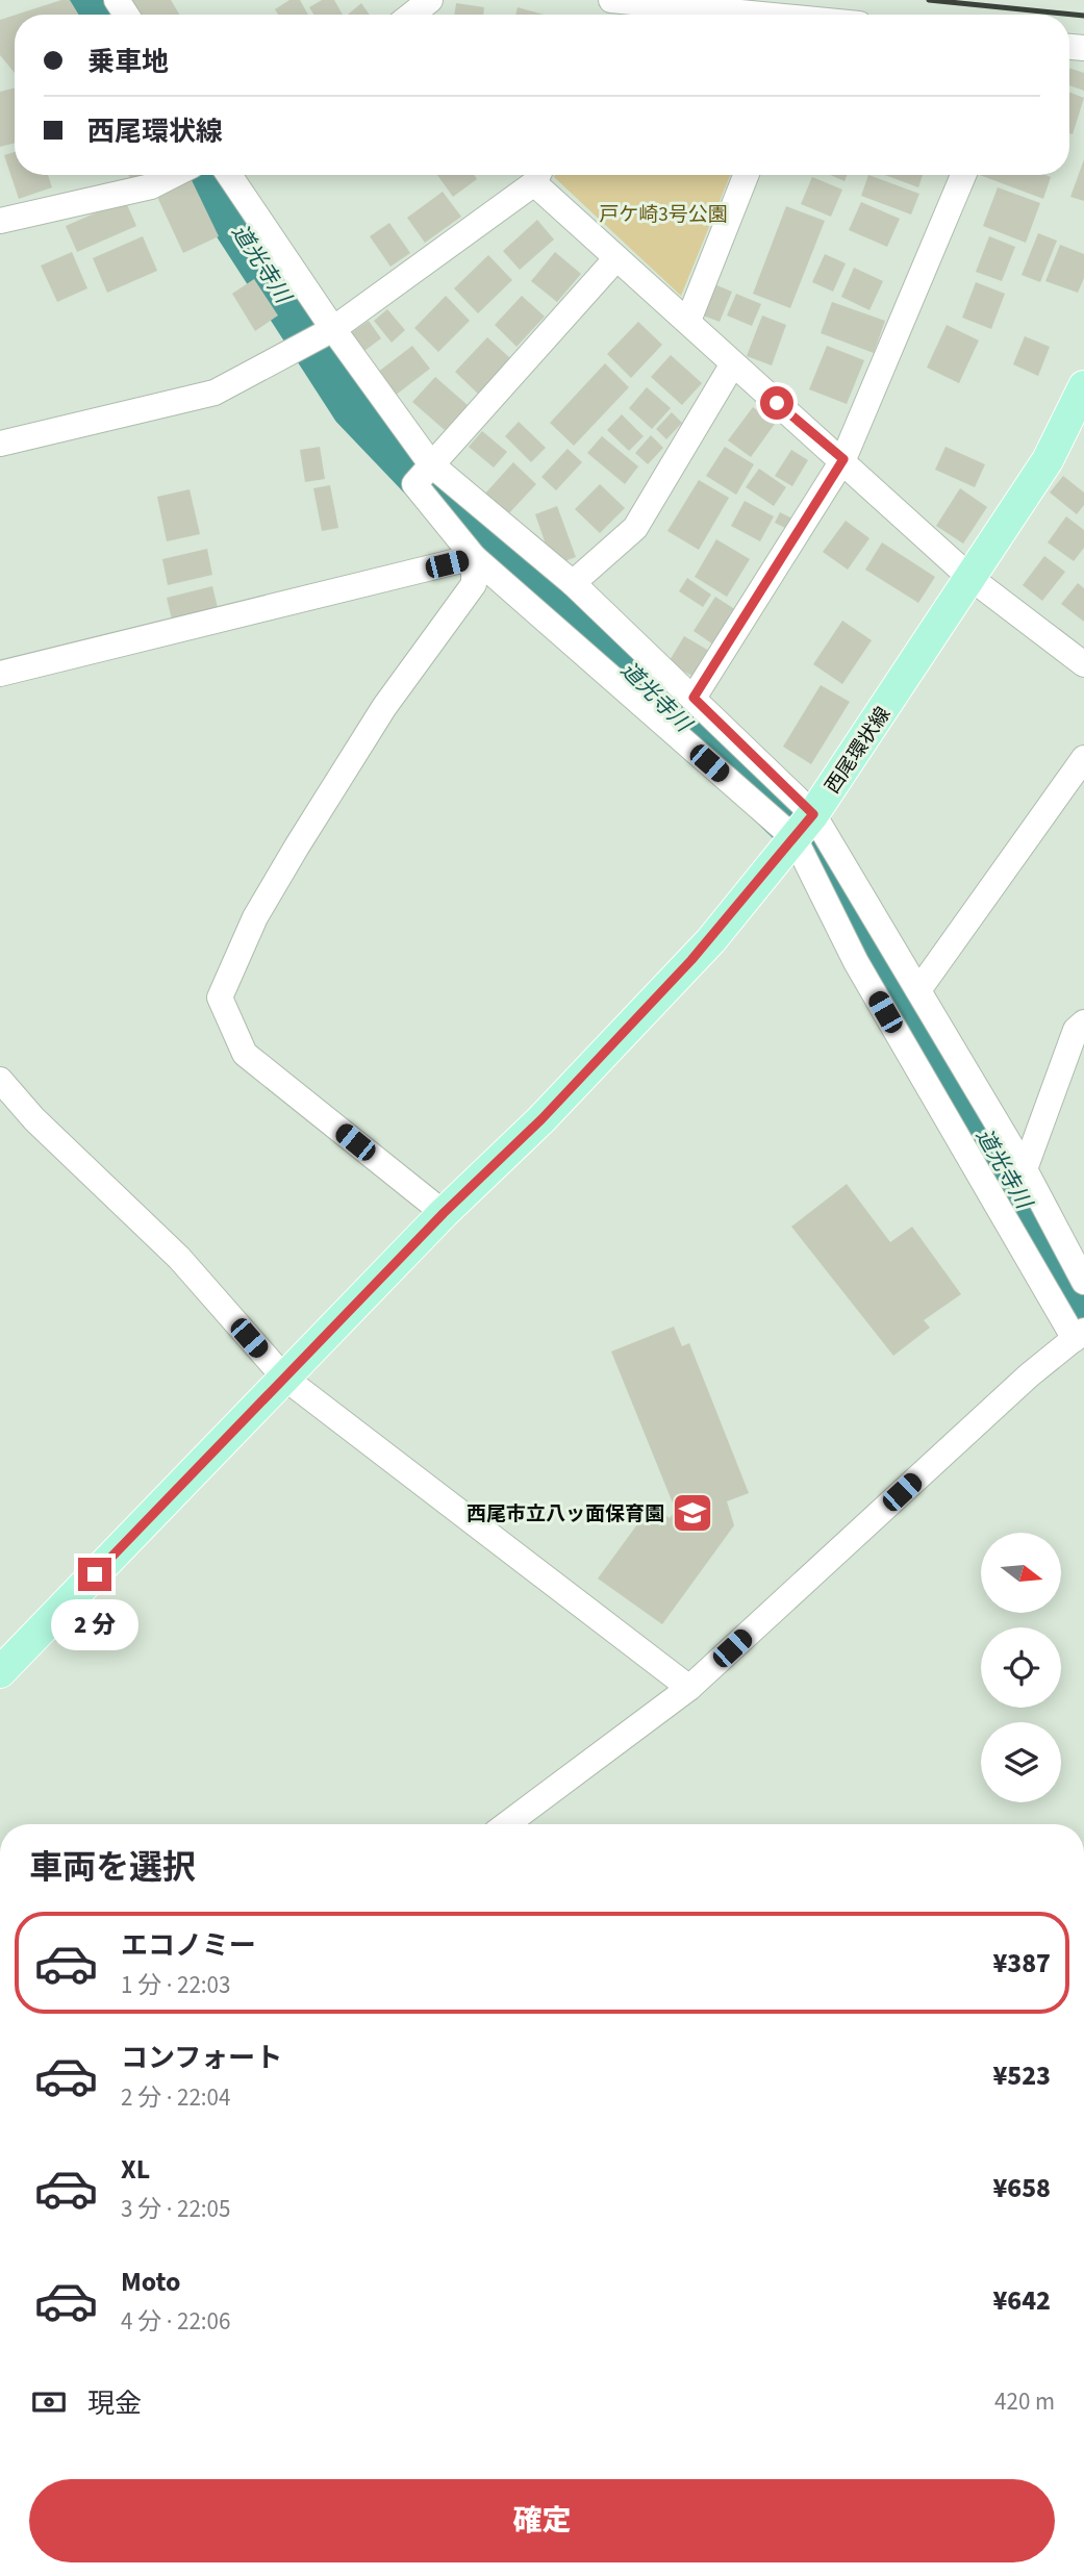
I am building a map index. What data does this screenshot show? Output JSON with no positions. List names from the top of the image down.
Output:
{
  "streets": {
    "main road": ["西尾環状線"]
  },
  "water": ["道光寺川"],
  "parks": ["戸ケ崎3号公園"],
  "places": {
    "school or university": ["西尾市立八ッ面保育園"]
  },
  "north": "right",
  "page": {
    "banner": ["乗車地", "西尾環状線"],
    "bubble": "2 分",
    "heading": "車両を選択",
    "list": [
      {
        "name": "エコノミー",
        "note": "1 分 · 22:03",
        "value": "¥387"
      },
      {
        "name": "コンフォート",
        "note": "2 分 · 22:04",
        "value": "¥523"
      },
      {
        "name": "XL",
        "note": "3 分 · 22:05",
        "value": "¥658"
      },
      {
        "name": "Moto",
        "note": "4 分 · 22:06",
        "value": "¥642"
      }
    ],
    "pay": ["現金", "420 m"],
    "buttons": "確定"
  }
}
